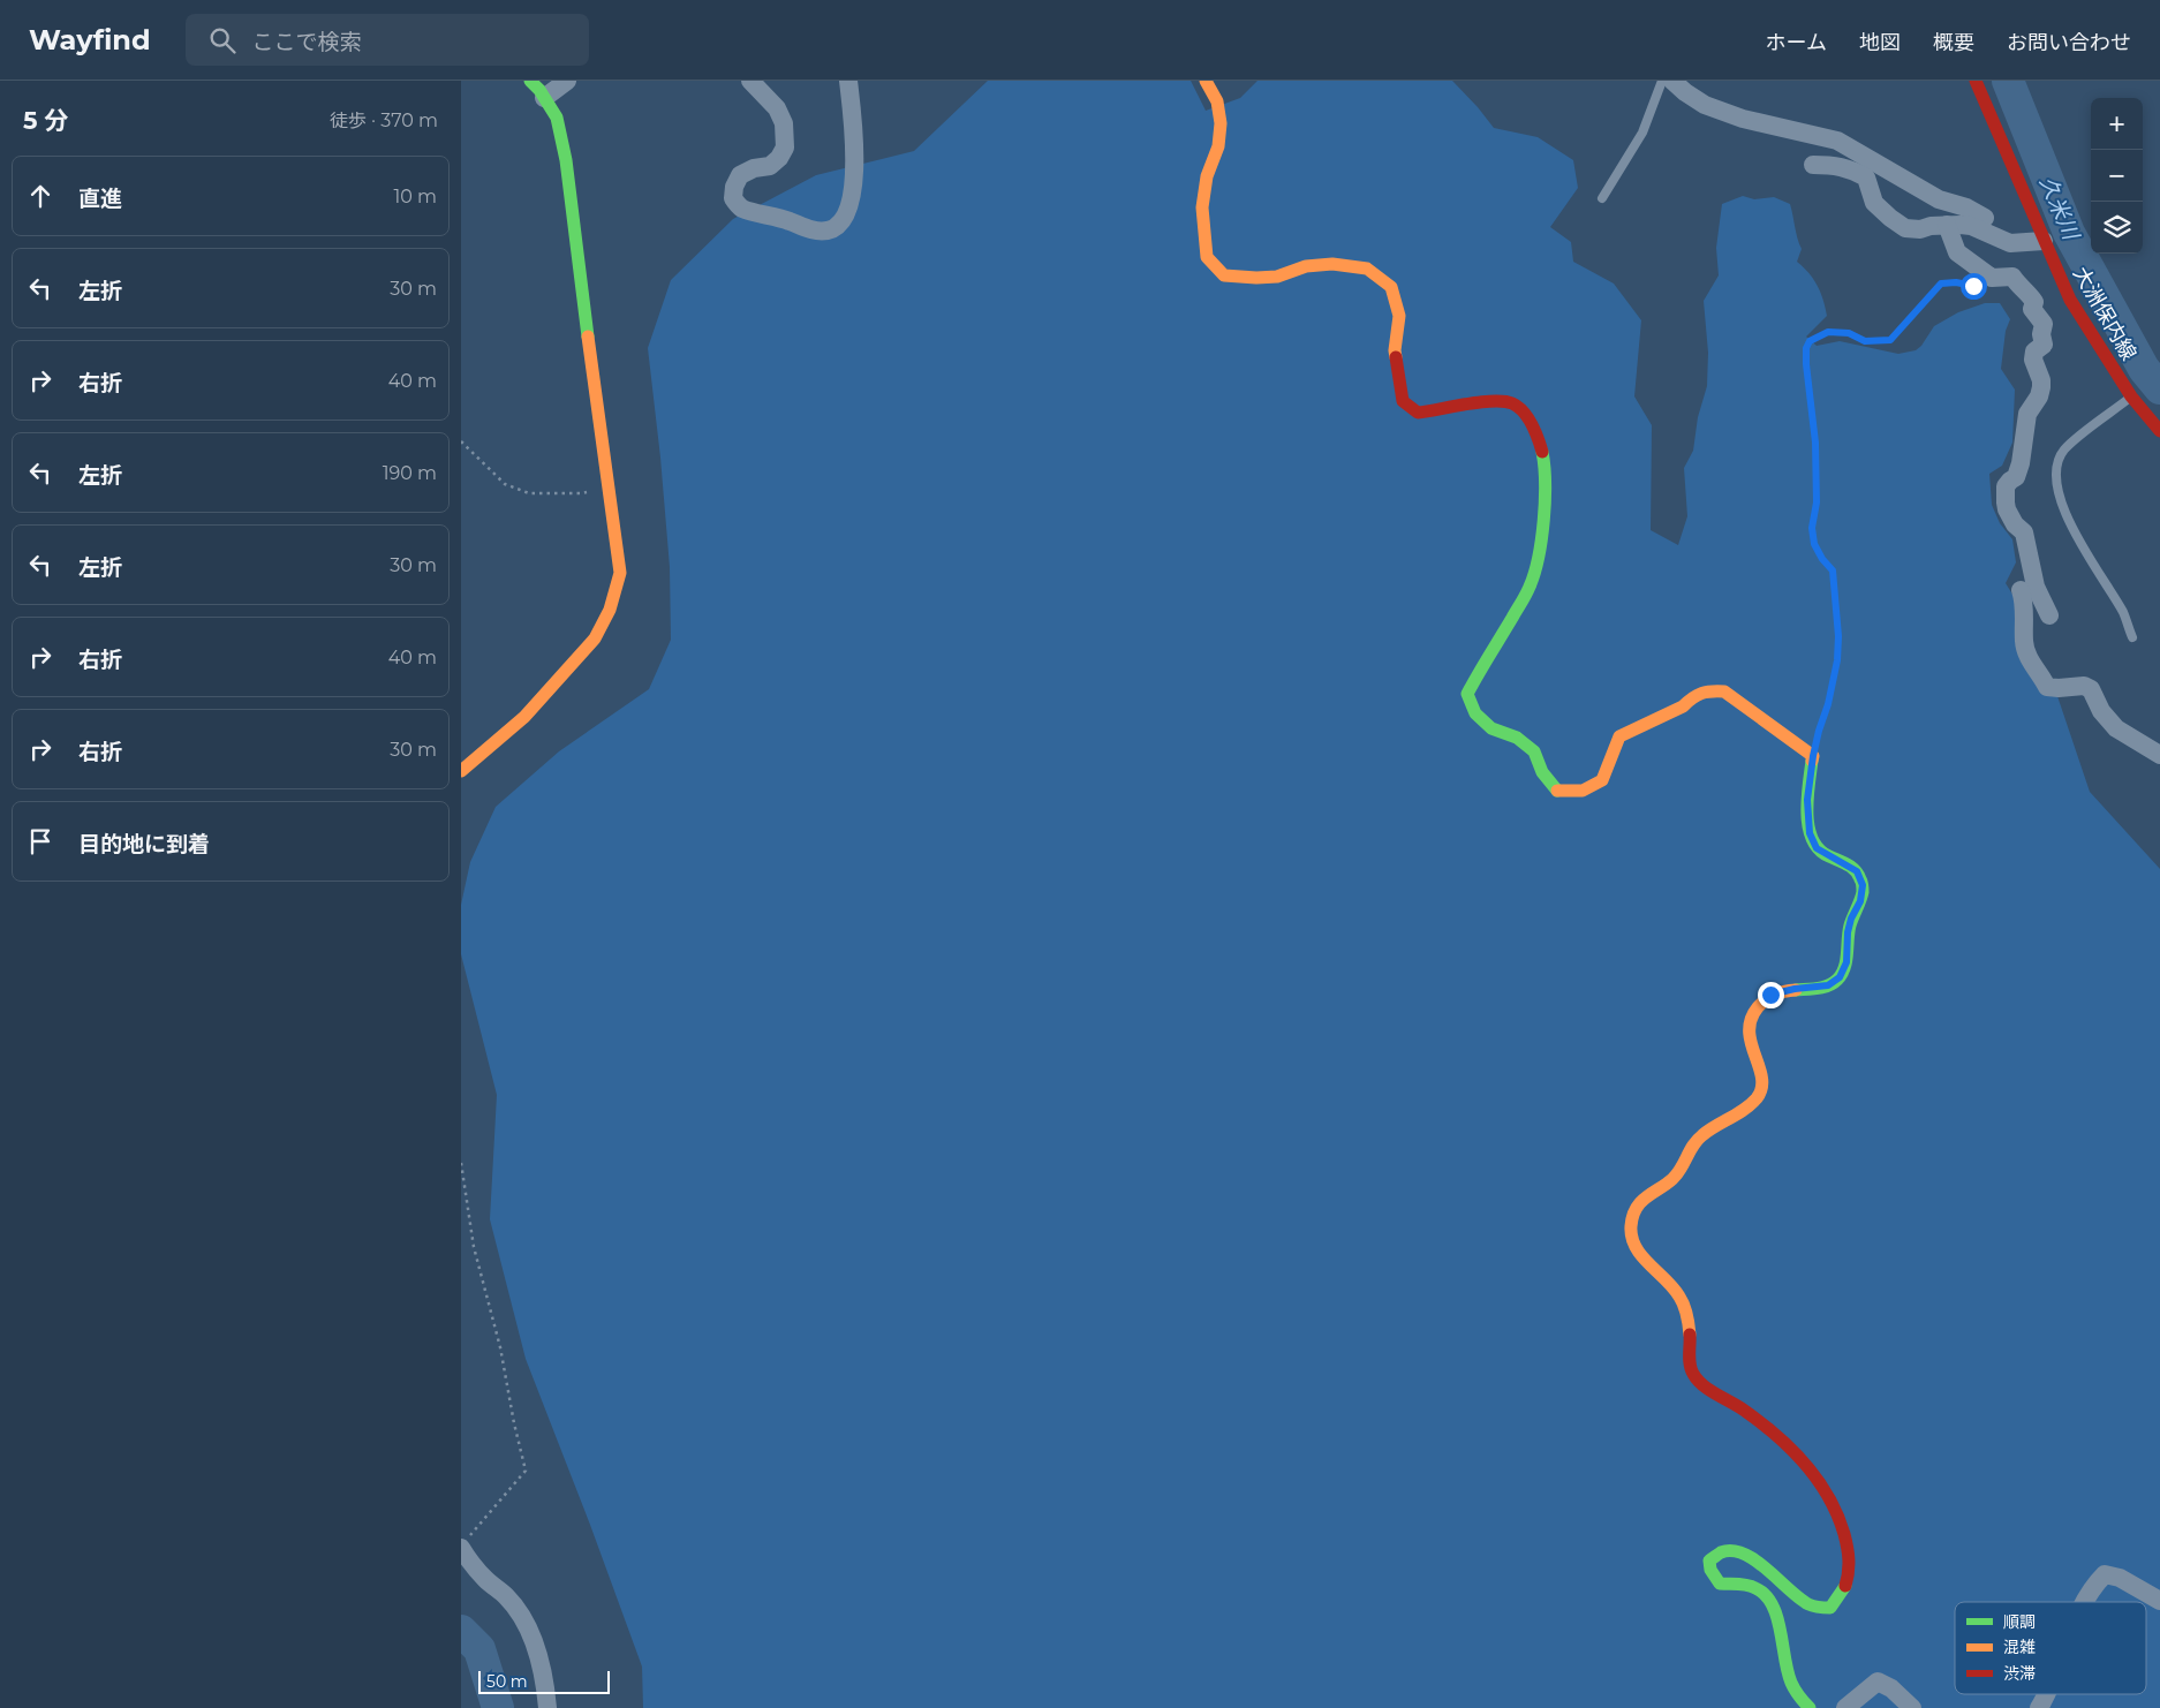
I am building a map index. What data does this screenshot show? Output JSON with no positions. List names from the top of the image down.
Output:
{
  "streets": {
    "street": ["大洲保内線"]
  },
  "water": ["久米川"],
  "legend": ["順調", "混雑", "渋滞"],
  "scale_bar": "50 m",
  "page": {
    "header": "Wayfind",
    "search": "ここで検索",
    "nav": [
      "ホーム",
      "地図",
      "概要",
      "お問い合わせ"
    ],
    "heading": ["5 分", "徒歩 · 370 m"],
    "map_buttons": ["+", "−"],
    "list": [
      ["直進", "10 m"],
      ["左折", "30 m"],
      ["右折", "40 m"],
      ["左折", "190 m"],
      ["左折", "30 m"],
      ["右折", "40 m"],
      ["右折", "30 m"],
      "目的地に到着"
    ],
    "scale": "50 m"
  }
}
